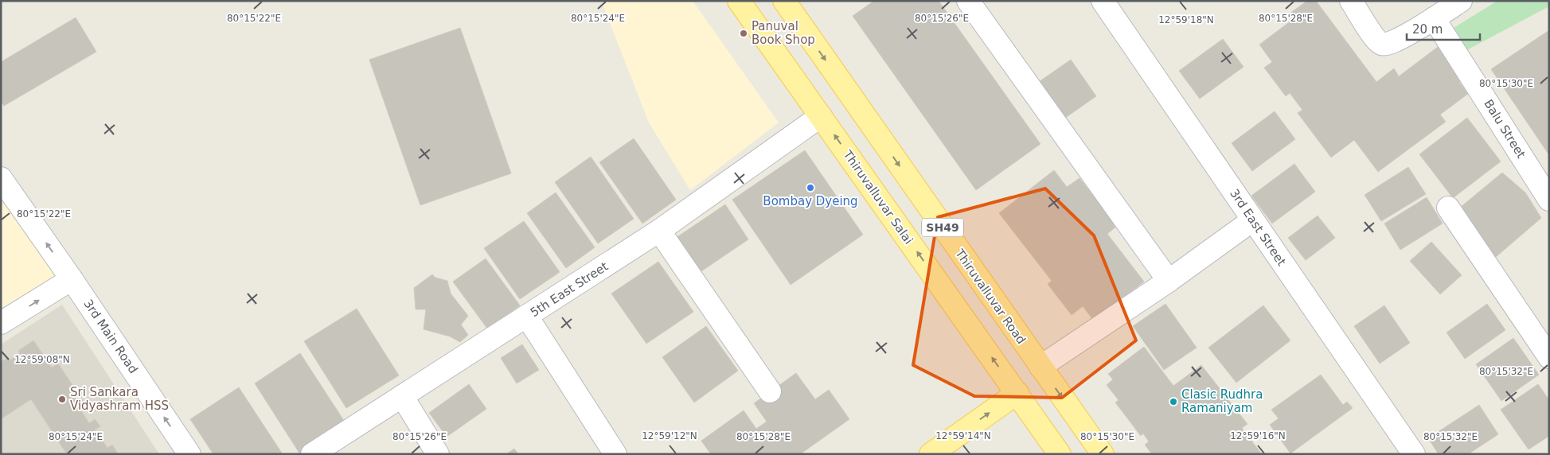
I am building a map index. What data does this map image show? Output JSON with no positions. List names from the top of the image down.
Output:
{
  "streets": {
    "main road": ["Thiruvalluvar Salai", "SH49", "Thiruvalluvar Road"],
    "street": [
      "Balu Street",
      "3rd East Street",
      "5th East Street",
      "3rd Main Road"
    ]
  },
  "crossings": [
    ["Thiruvalluvar Salai", "SH49"],
    ["Thiruvalluvar Salai", "5th East Street"]
  ],
  "one_way": ["Thiruvalluvar Salai", "Thiruvalluvar Road", "3rd Main Road"],
  "places": [
    "Panuval Book Shop",
    "Bombay Dyeing",
    "Sri Sankara Vidyashram HSS",
    "Clasic Rudhra Ramaniyam"
  ],
  "scale_bar": "20 m",
  "coordinates": [
    "80°15'24\"E",
    "80°15'26\"E",
    "80°15'28\"E",
    "80°15'22\"E",
    "12°59'18\"N",
    "80°15'30\"E",
    "12°59'08\"N",
    "80°15'32\"E",
    "12°59'12\"N",
    "12°59'14\"N",
    "12°59'16\"N"
  ]
}
